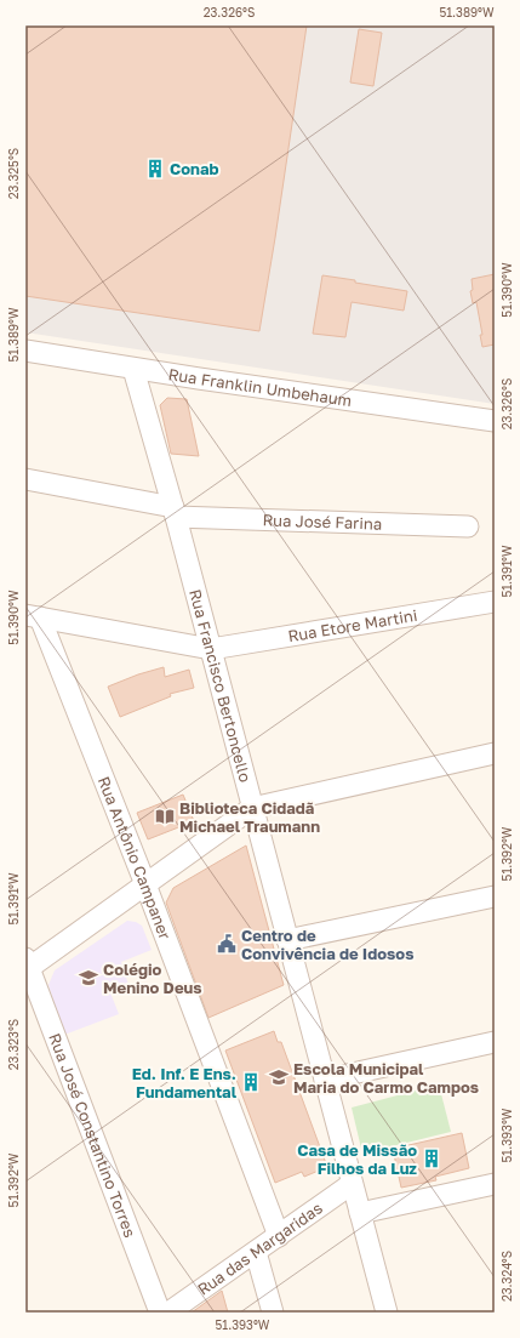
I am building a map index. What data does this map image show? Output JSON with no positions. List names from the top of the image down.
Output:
{
  "streets": {
    "street": [
      "Rua Franklin Umbehaum",
      "Rua José Farina",
      "Rua Etore Martini",
      "Rua Francisco Bertoncello",
      "Rua Antônio Campaner",
      "Rua José Constantino Torres",
      "Rua das Margaridas"
    ]
  },
  "crossings": [
    ["Rua Franklin Umbehaum", "Rua Francisco Bertoncello"],
    ["Rua José Farina", "Rua Francisco Bertoncello"],
    ["Rua Etore Martini", "Rua Francisco Bertoncello"],
    ["Rua Etore Martini", "Rua Antônio Campaner"],
    ["Rua Francisco Bertoncello", "Rua das Margaridas"],
    ["Rua Antônio Campaner", "Rua das Margaridas"]
  ],
  "places": {
    "building": ["Conab", "Ed. Inf. E Ens. Fundamental", "Casa de Missão Filhos da Luz"],
    "library": ["Biblioteca Cidadã Michael Traumann"],
    "public building": ["Centro de Convivência de Idosos"],
    "school or university": ["Colégio Menino Deus", "Escola Municipal Maria do Carmo Campos"]
  },
  "coordinates": [
    "23.326°S",
    "51.389°W",
    "23.325°S",
    "51.390°W",
    "51.391°W",
    "51.392°W",
    "23.323°S",
    "51.393°W",
    "23.324°S"
  ]
}
